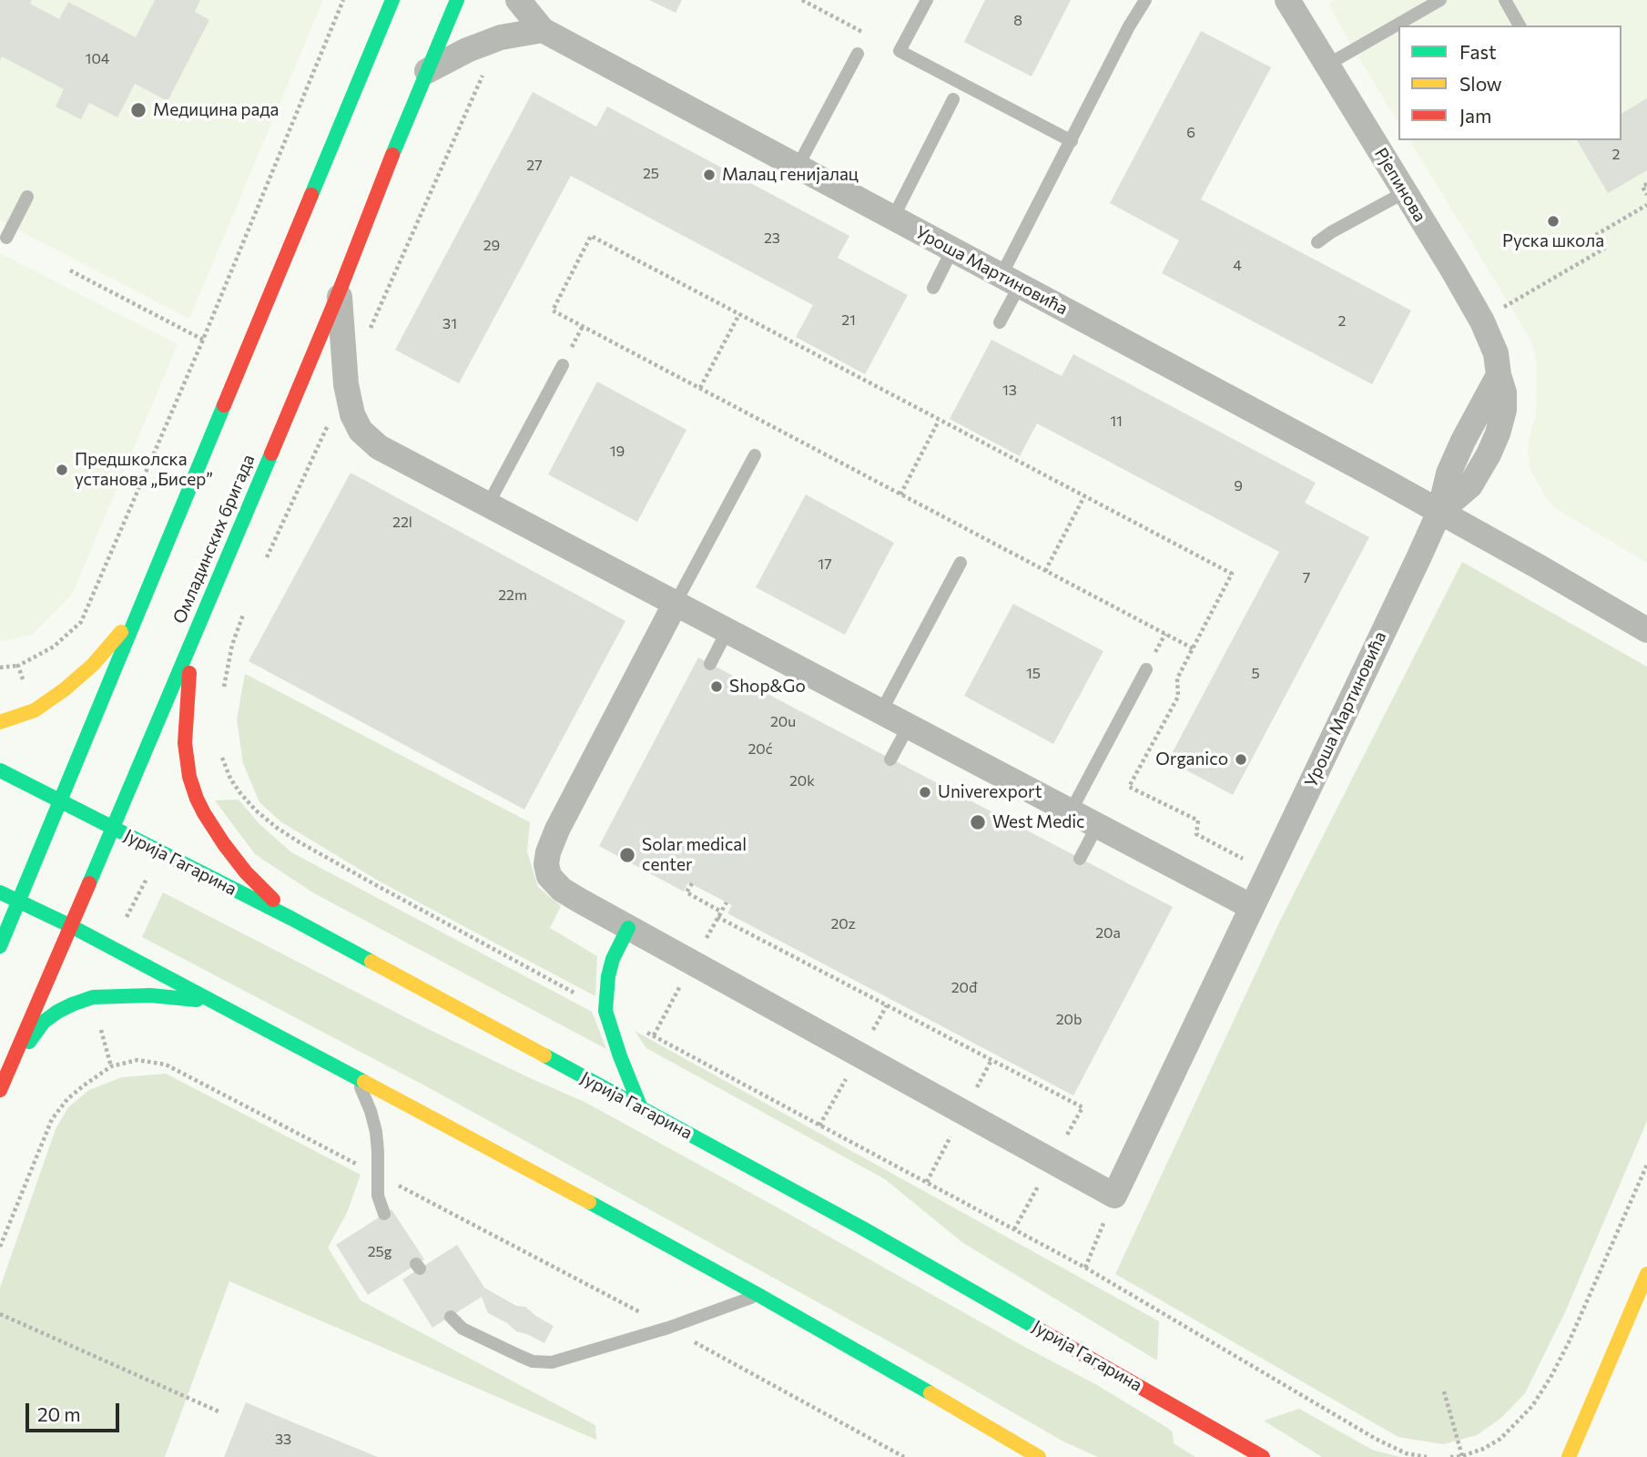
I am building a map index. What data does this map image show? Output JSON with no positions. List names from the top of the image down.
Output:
{
  "streets": {
    "main road": ["Омладинских бригада", "Јурија Гагарина"],
    "street": ["Рјепинова", "Уроша Мартиновића"]
  },
  "crossings": [
    ["Рјепинова", "Уроша Мартиновића"],
    ["Омладинских бригада", "Јурија Гагарина"]
  ],
  "places": [
    "Медицина рада",
    "Малац генијалац",
    "Руска школа",
    "Предшколска установа „Бисер”",
    "Shop&Go",
    "Organico",
    "Univerexport",
    "West Medic",
    "Solar medical center"
  ],
  "house_numbers": [
    "8",
    "104",
    "6",
    "2",
    "27",
    "25",
    "23",
    "29",
    "4",
    "21",
    "2",
    "31",
    "13",
    "11",
    "19",
    "9",
    "22l",
    "17",
    "7",
    "22m",
    "15",
    "5",
    "20u",
    "20ć",
    "20k",
    "20z",
    "20a",
    "20đ",
    "20b",
    "25g",
    "33"
  ],
  "legend": ["Fast", "Slow", "Jam"],
  "scale_bar": "20 m"
}
